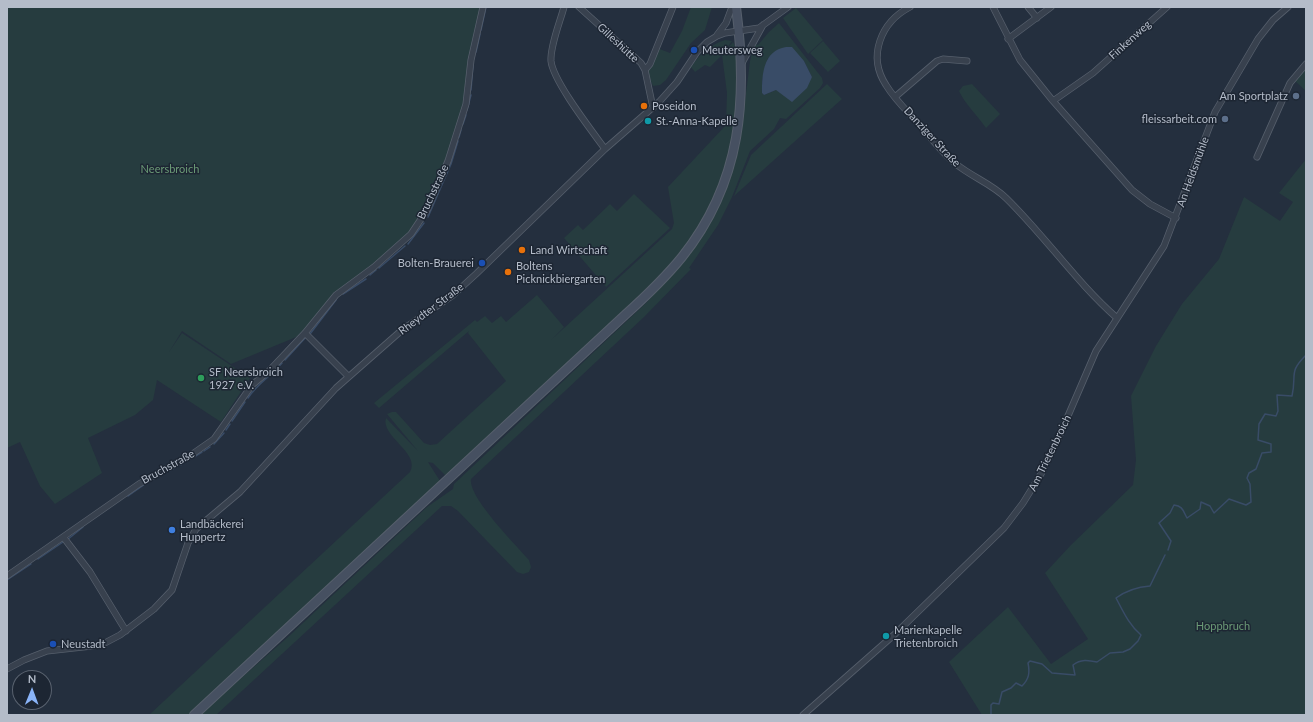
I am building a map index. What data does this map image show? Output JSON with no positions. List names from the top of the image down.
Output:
{
  "streets": {
    "street": [
      "Finkenweg",
      "Gilleshütte",
      "Danziger Straße",
      "An Heldsmühle",
      "Bruchstraße",
      "Rheydter Straße",
      "Am Trietenbroich"
    ]
  },
  "crossings": [
    ["Gilleshütte", "Rheydter Straße"],
    ["Danziger Straße", "Am Trietenbroich"],
    ["An Heldsmühle", "Am Trietenbroich"]
  ],
  "parks": ["Neersbroich", "Hoppbruch"],
  "places": [
    "Meutersweg",
    "Am Sportplatz",
    "Poseidon",
    "fleissarbeit.com",
    "St.-Anna-Kapelle",
    "Land Wirtschaft",
    "Bolten-Brauerei",
    "Boltens Picknickbiergarten",
    "SF Neersbroich 1927 e.V.",
    "Landbäckerei Huppertz",
    "Marienkapelle Trietenbroich",
    "Neustadt"
  ],
  "north": "top"
}
